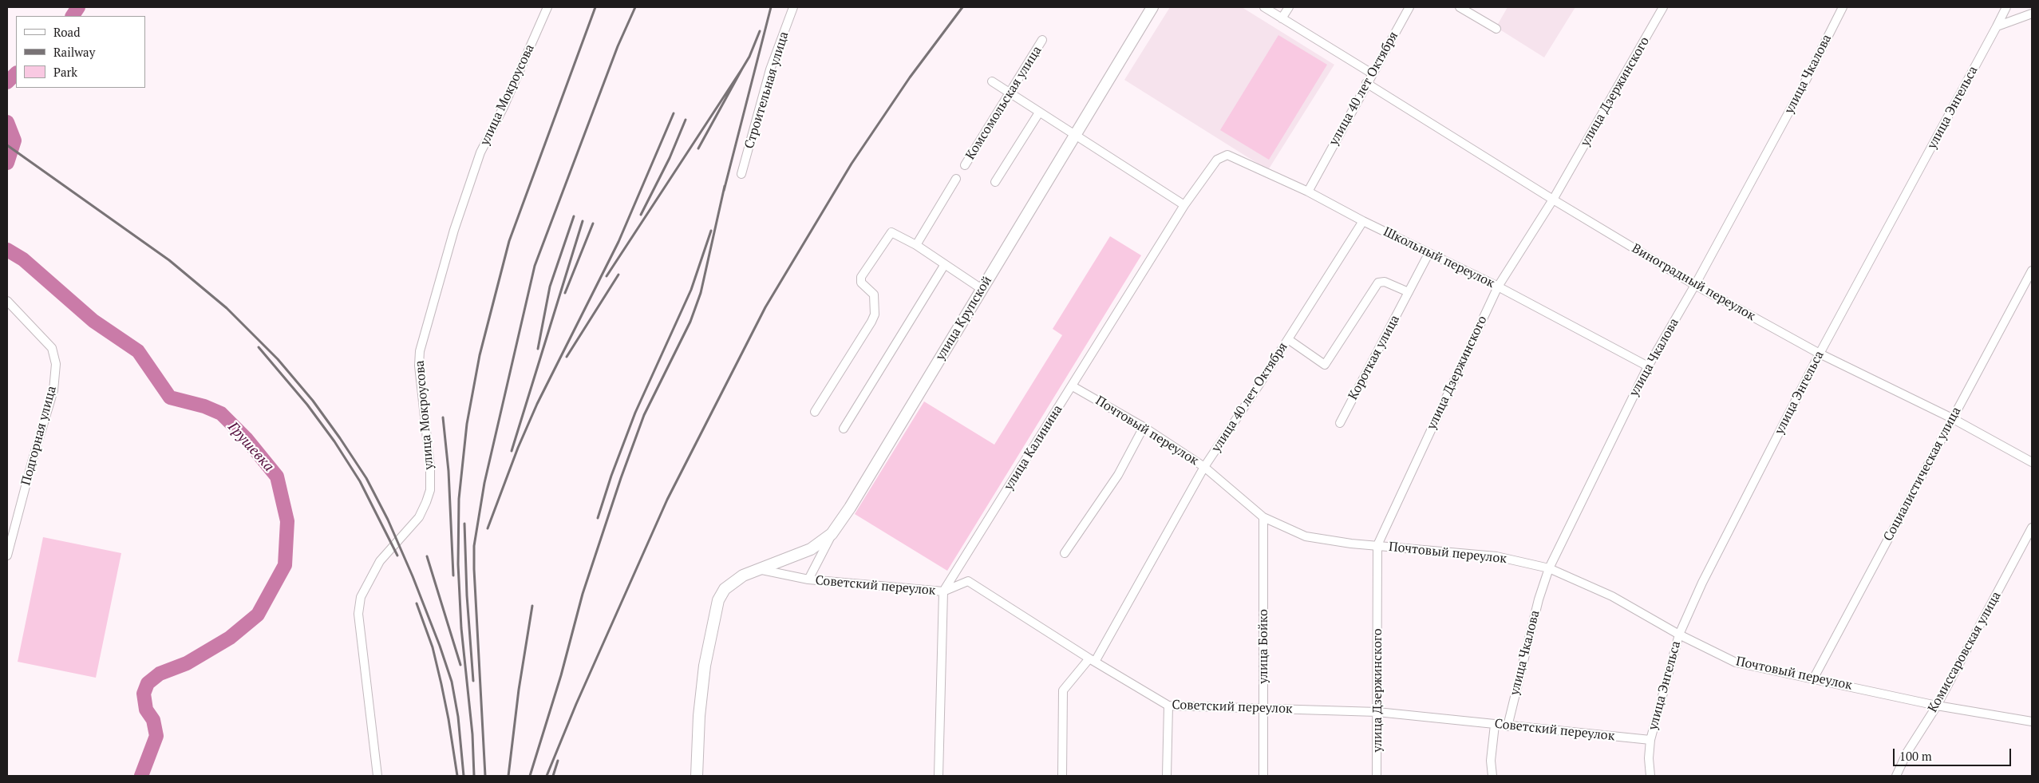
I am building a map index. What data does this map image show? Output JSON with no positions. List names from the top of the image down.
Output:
{
  "streets": {
    "main road": ["улица Крупской"],
    "street": [
      "улица Чкалова",
      "улица 40 лет Октября",
      "Строительная улица",
      "улица Дзержинского",
      "улица Мокроусова",
      "Комсомольская улица",
      "улица Энгельса",
      "Школьный переулок",
      "Виноградный переулок",
      "Короткая улица",
      "Почтовый переулок",
      "Подгорная улица",
      "улица Калинина",
      "Социалистическая улица",
      "Советский переулок",
      "улица Бойко",
      "Комиссаровская улица"
    ]
  },
  "crossings": [
    ["улица Чкалова", "Школьный переулок"],
    ["улица Чкалова", "Виноградный переулок"],
    ["улица Чкалова", "Почтовый переулок"],
    ["улица Чкалова", "Советский переулок"],
    ["улица 40 лет Октября", "Школьный переулок"],
    ["улица 40 лет Октября", "Виноградный переулок"],
    ["улица 40 лет Октября", "Почтовый переулок"],
    ["улица 40 лет Октября", "Советский переулок"],
    ["улица Дзержинского", "Школьный переулок"],
    ["улица Дзержинского", "Виноградный переулок"],
    ["улица Дзержинского", "Почтовый переулок"],
    ["улица Дзержинского", "Советский переулок"],
    ["улица Энгельса", "Виноградный переулок"],
    ["улица Энгельса", "Почтовый переулок"],
    ["улица Энгельса", "Советский переулок"],
    ["Школьный переулок", "Короткая улица"],
    ["Школьный переулок", "улица Калинина"],
    ["Виноградный переулок", "Социалистическая улица"],
    ["улица Крупской", "Советский переулок"],
    ["Почтовый переулок", "улица Калинина"],
    ["Почтовый переулок", "Социалистическая улица"],
    ["Почтовый переулок", "улица Бойко"],
    ["Почтовый переулок", "Комиссаровская улица"],
    ["улица Калинина", "Советский переулок"],
    ["Советский переулок", "улица Бойко"]
  ],
  "water": ["Грушевка"],
  "legend": ["Road", "Railway", "Park"],
  "scale_bar": "100 m"
}
